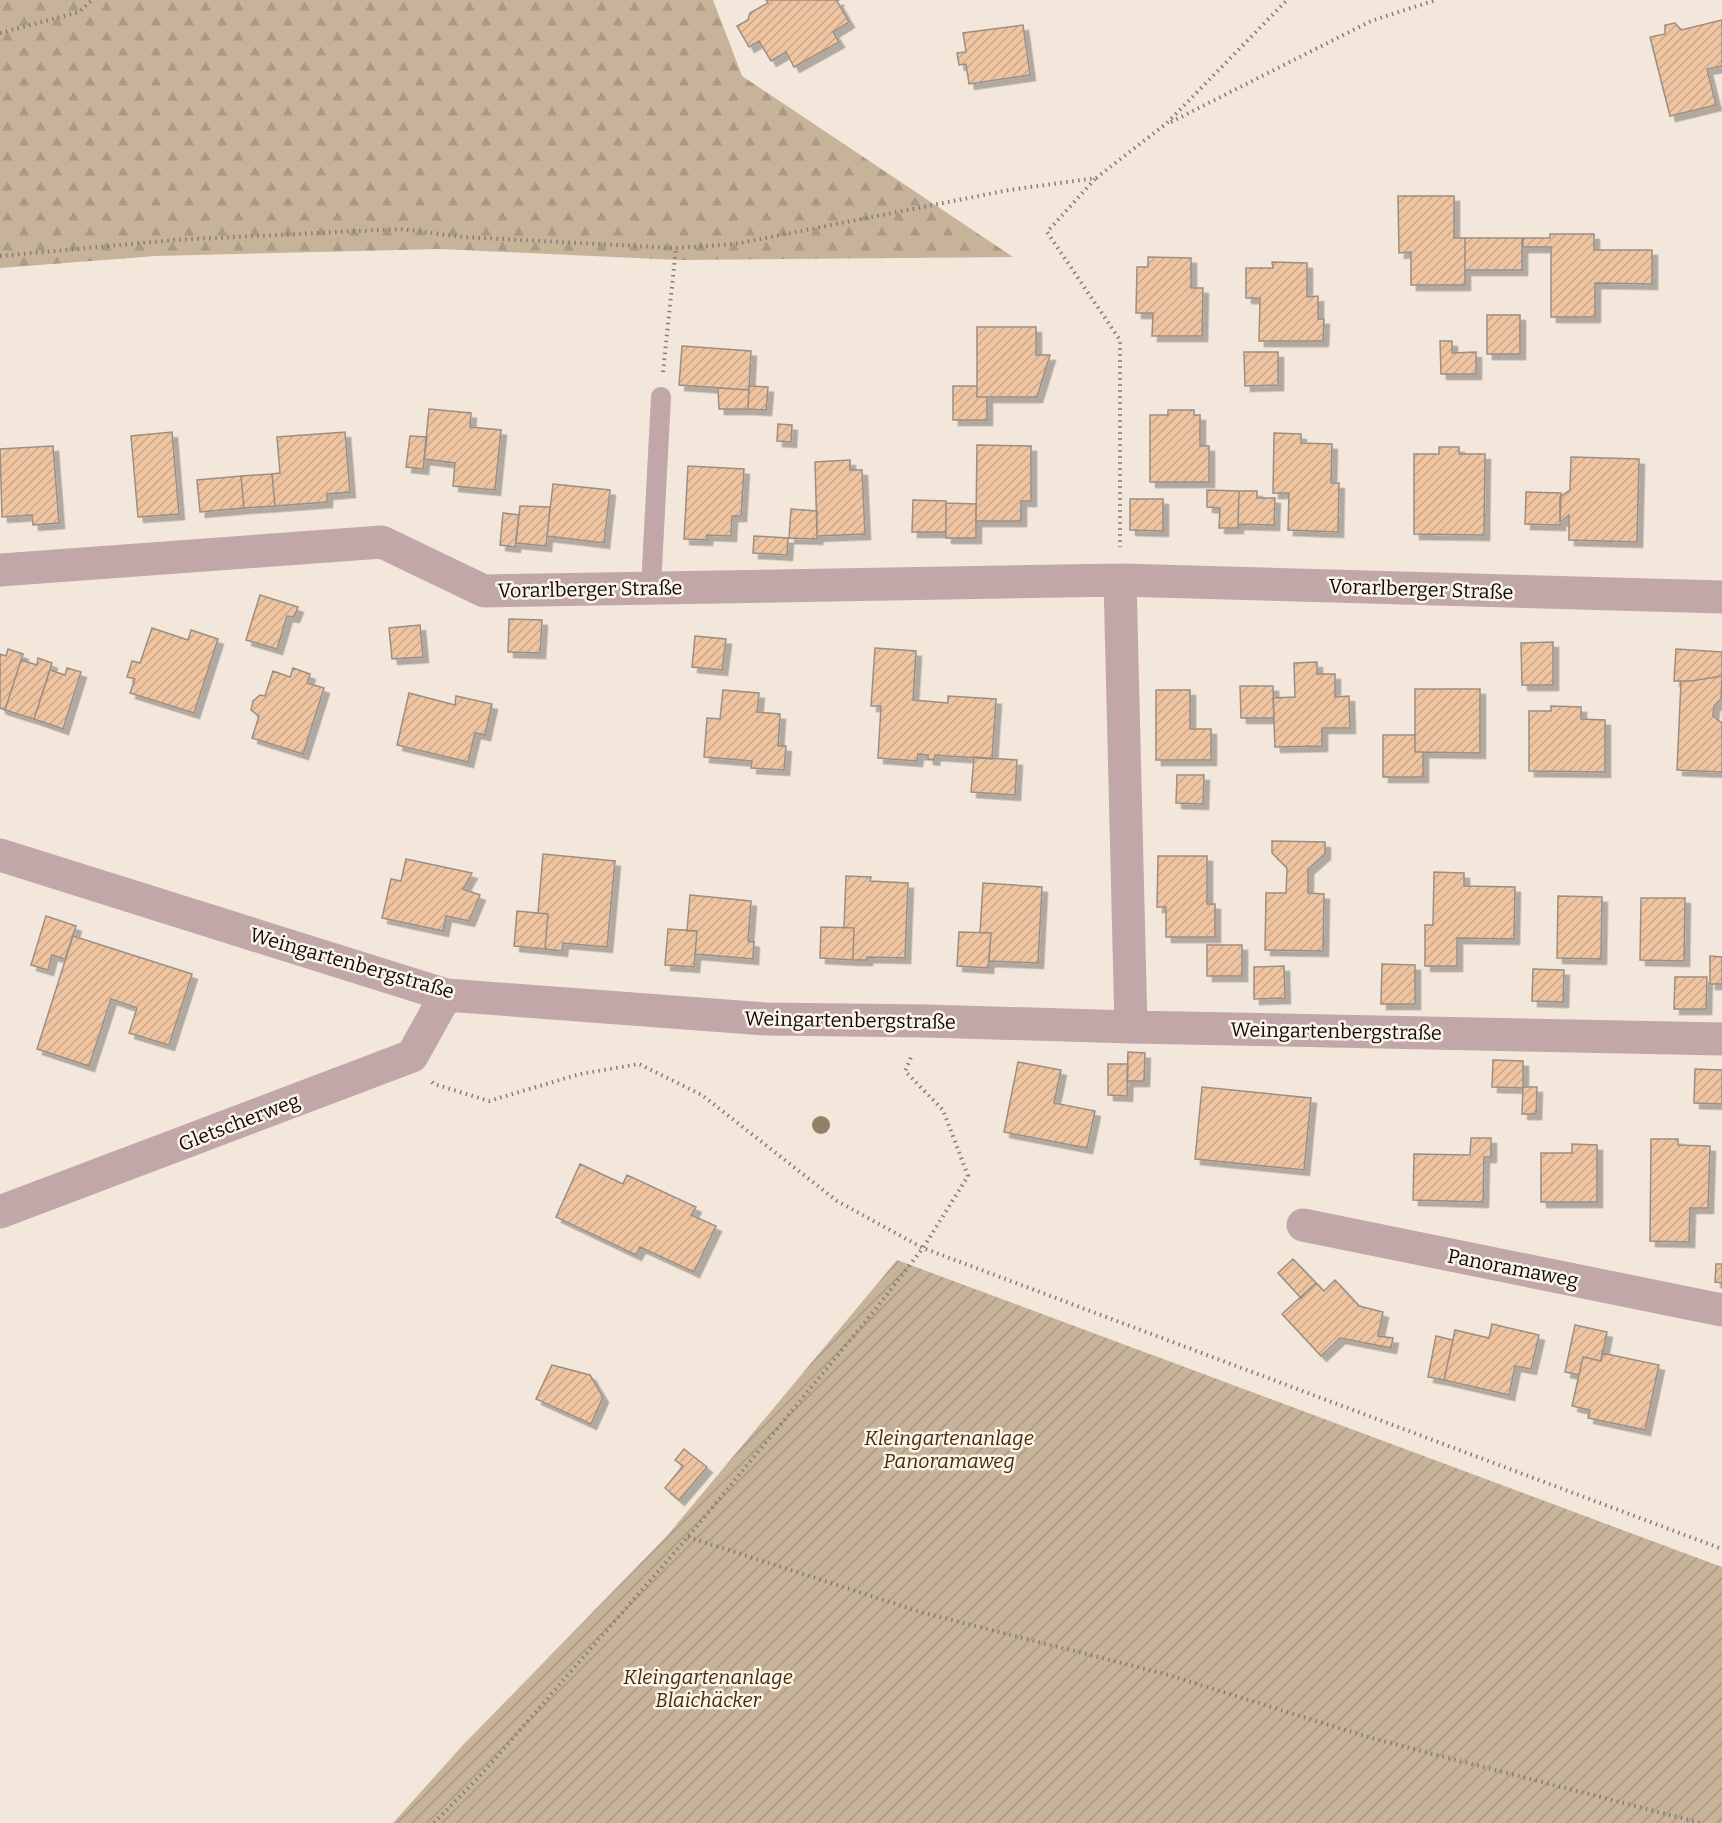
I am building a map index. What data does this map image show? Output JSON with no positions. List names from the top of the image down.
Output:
{
  "streets": {
    "street": [
      "Vorarlberger Straße",
      "Weingartenbergstraße",
      "Gletscherweg",
      "Panoramaweg"
    ]
  },
  "parks": ["Kleingartenanlage Panoramaweg", "Kleingartenanlage Blaichäcker"]
}
